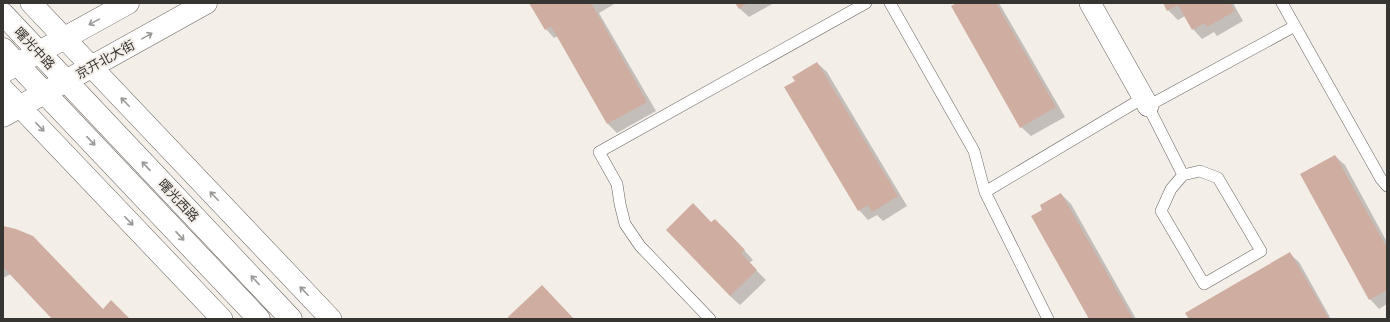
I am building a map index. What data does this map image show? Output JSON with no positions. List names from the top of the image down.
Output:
{
  "streets": {
    "main road": ["曙光中路", "京开北大街", "曙光西路"]
  },
  "crossings": [
    ["曙光中路", "京开北大街"],
    ["曙光中路", "曙光西路"],
    ["京开北大街", "曙光西路"]
  ]
}
